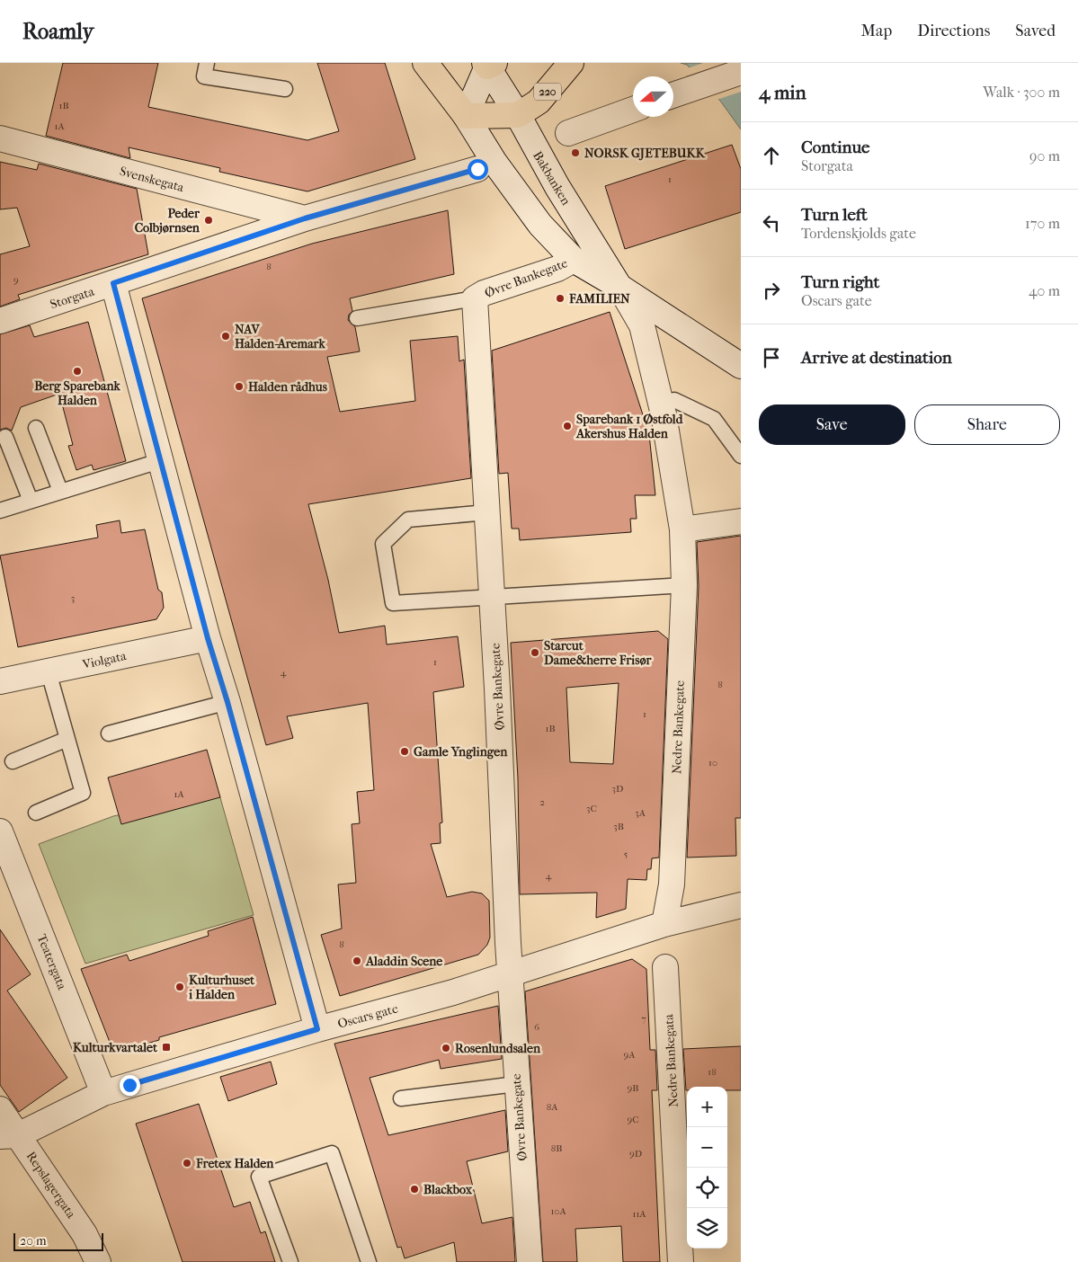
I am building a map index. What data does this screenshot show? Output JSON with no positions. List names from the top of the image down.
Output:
{
  "streets": {
    "main road": ["220"],
    "street": [
      "Bakbanken",
      "Svenskegata",
      "Øvre Bankegate",
      "Storgata",
      "Violgata",
      "Nedre Bankegate",
      "Teatergata",
      "Oscars gate",
      "Nedre Bankegata",
      "Repslagergata"
    ]
  },
  "crossings": [
    ["220", "Bakbanken"],
    ["Bakbanken", "Øvre Bankegate"],
    ["Bakbanken", "Nedre Bankegate"],
    ["Svenskegata", "Storgata"],
    ["Øvre Bankegate", "Oscars gate"],
    ["Nedre Bankegate", "Oscars gate"],
    ["Teatergata", "Oscars gate"],
    ["Oscars gate", "Repslagergata"]
  ],
  "places": {
    "other": [
      "NORSK GJETEBUKK",
      "Peder Colbjørnsen",
      "FAMILIEN",
      "NAV Halden-Aremark",
      "Berg Sparebank Halden",
      "Halden rådhus",
      "Sparebank 1 Østfold Akershus Halden",
      "Starcut Dame&herre Frisør",
      "Gamle Ynglingen",
      "Aladdin Scene",
      "Kulturhuset i Halden",
      "Rosenlundsalen",
      "Fretex Halden",
      "Blackbox"
    ],
    "transit": ["Kulturkvartalet"]
  },
  "house_numbers": [
    "1B",
    "1A",
    "1",
    "8",
    "9",
    "3",
    "1",
    "4",
    "8",
    "1",
    "1B",
    "10",
    "3D",
    "1A",
    "2",
    "3C",
    "3A",
    "3B",
    "5",
    "4",
    "8",
    "7",
    "6",
    "9A",
    "18",
    "9B",
    "8A",
    "9C",
    "8B",
    "9D",
    "10A",
    "11A"
  ],
  "scale_bar": "20 m",
  "north": "left",
  "page": {
    "header": "Roamly",
    "nav": ["Map", "Directions", "Saved"],
    "heading": ["4 min", "Walk · 300 m"],
    "list": [
      ["Continue", "Storgata", "90 m"],
      ["Turn left", "Tordenskjolds gate", "170 m"],
      ["Turn right", "Oscars gate", "40 m"],
      "Arrive at destination"
    ],
    "buttons": ["Save", "Share"],
    "map_buttons": ["+", "−"],
    "scale": "20 m"
  }
}
